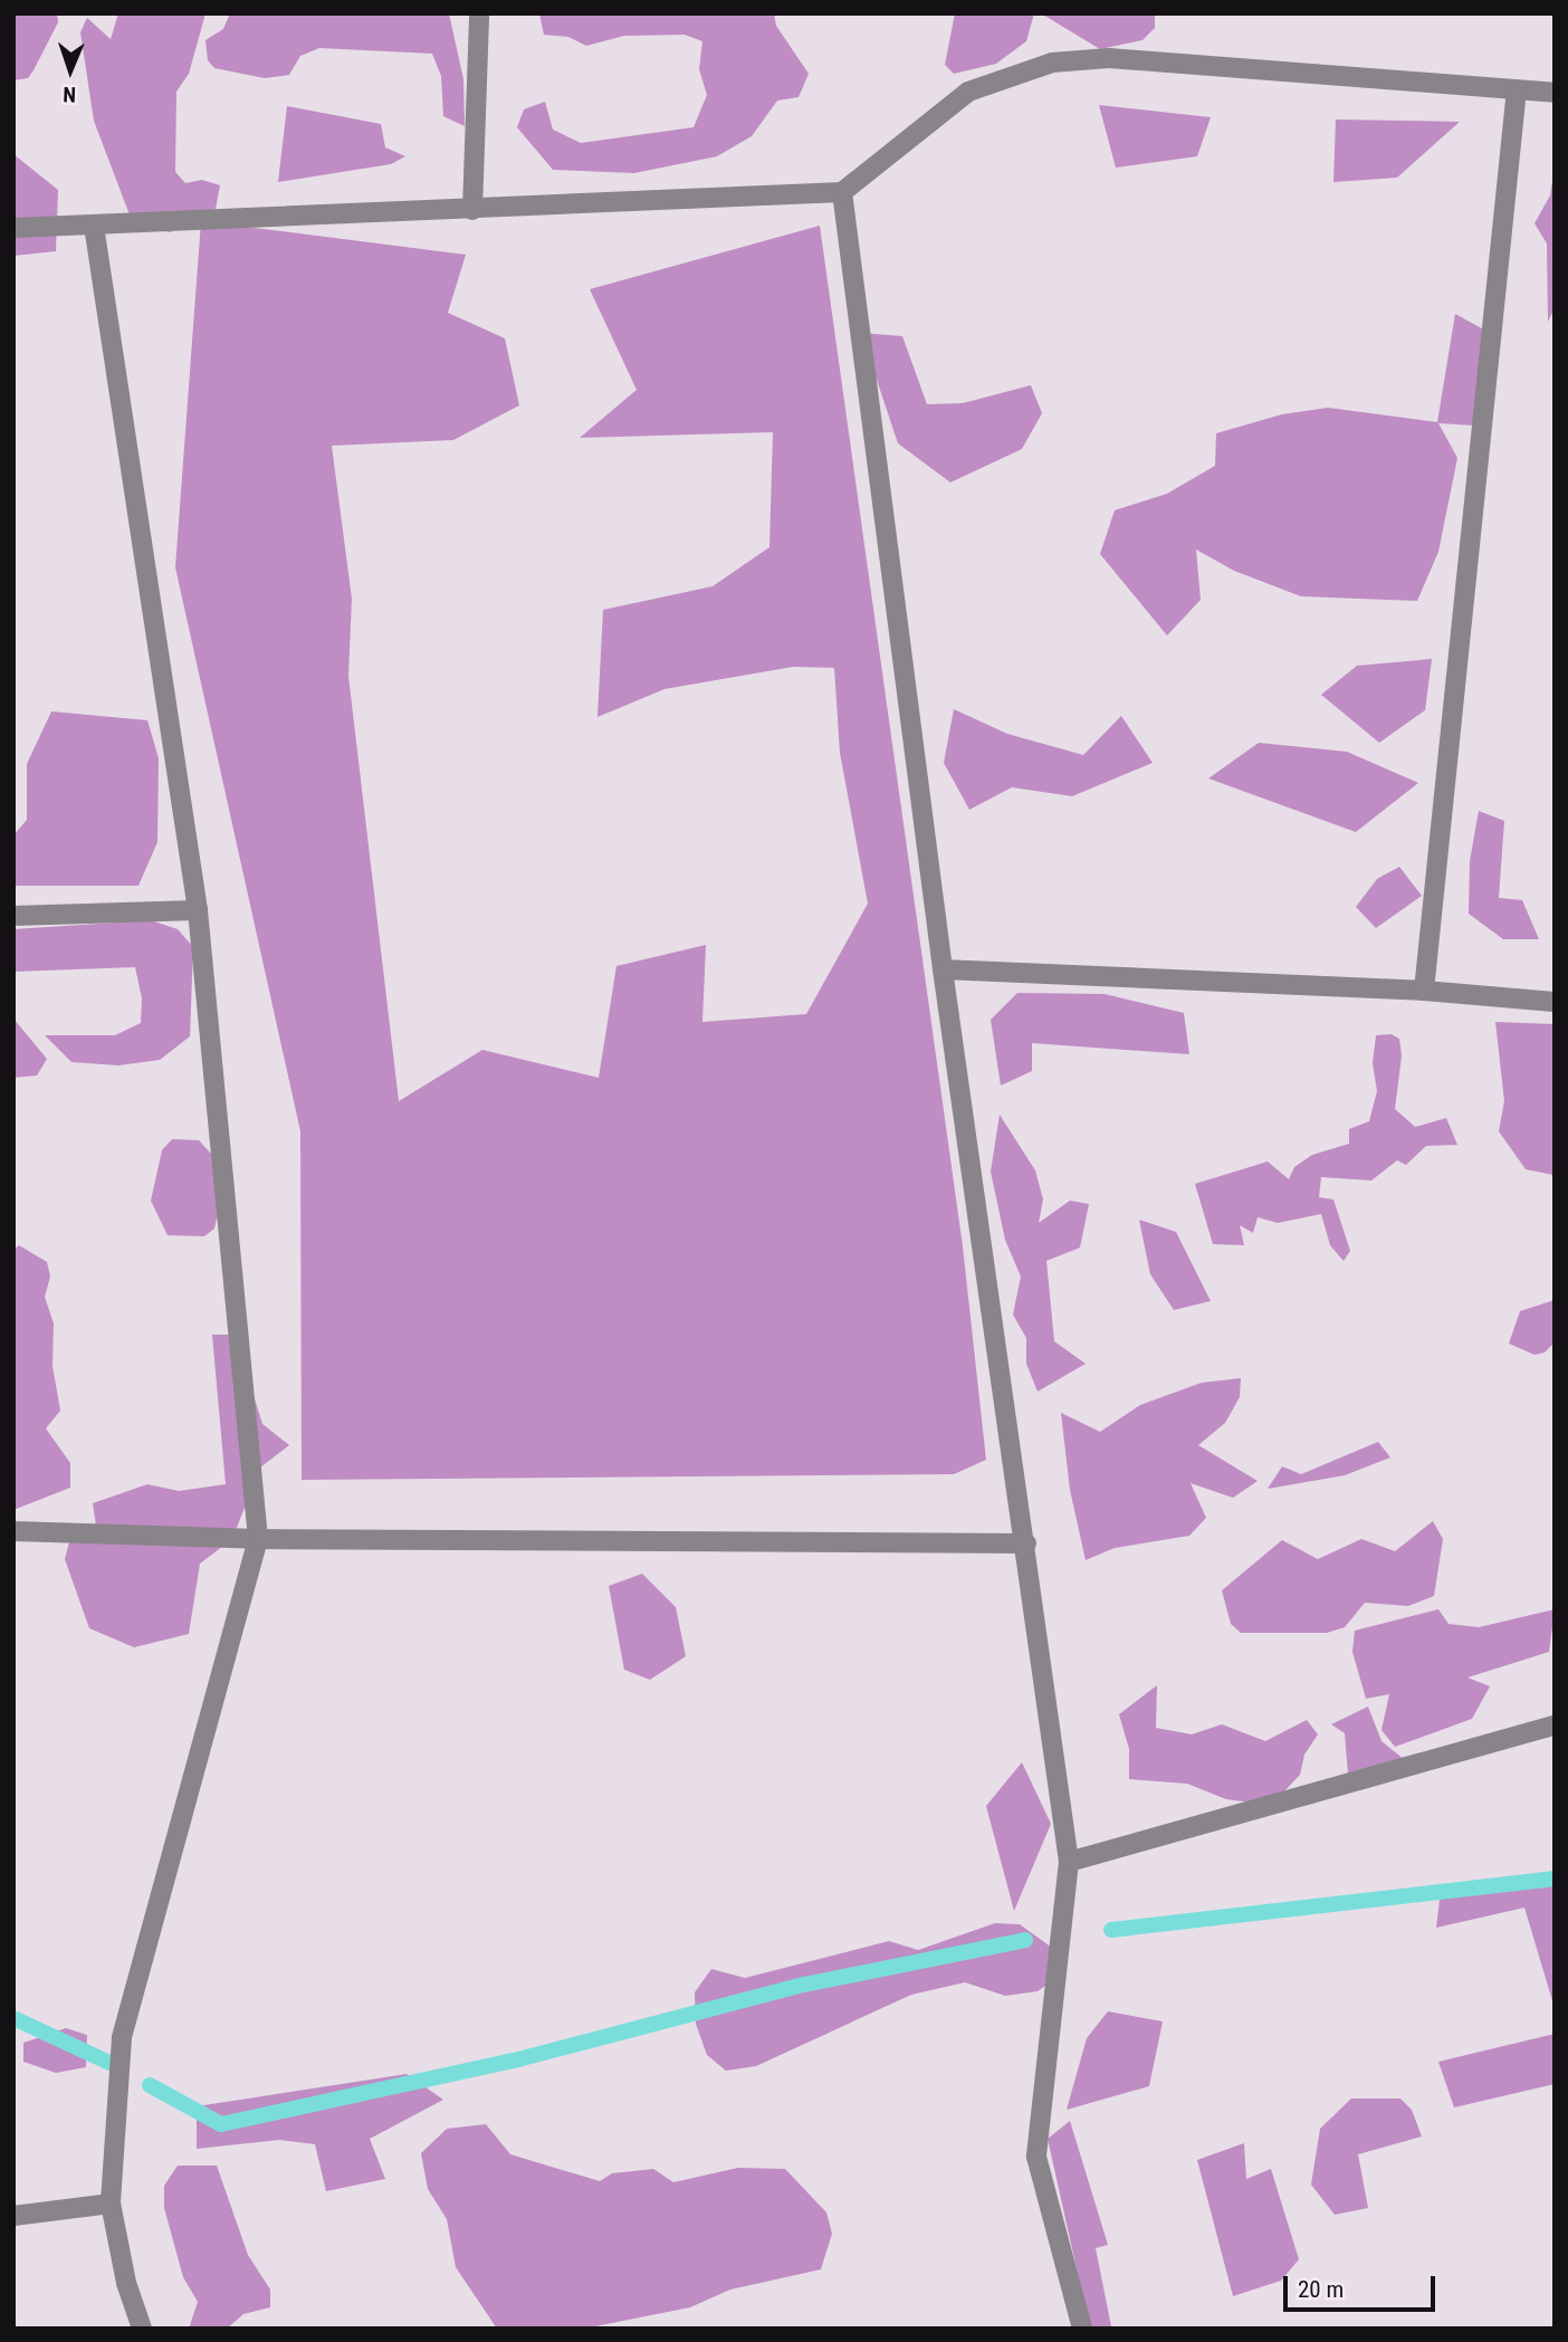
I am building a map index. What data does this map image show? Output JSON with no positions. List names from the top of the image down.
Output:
{
  "scale_bar": "20 m",
  "north": "bottom"
}
